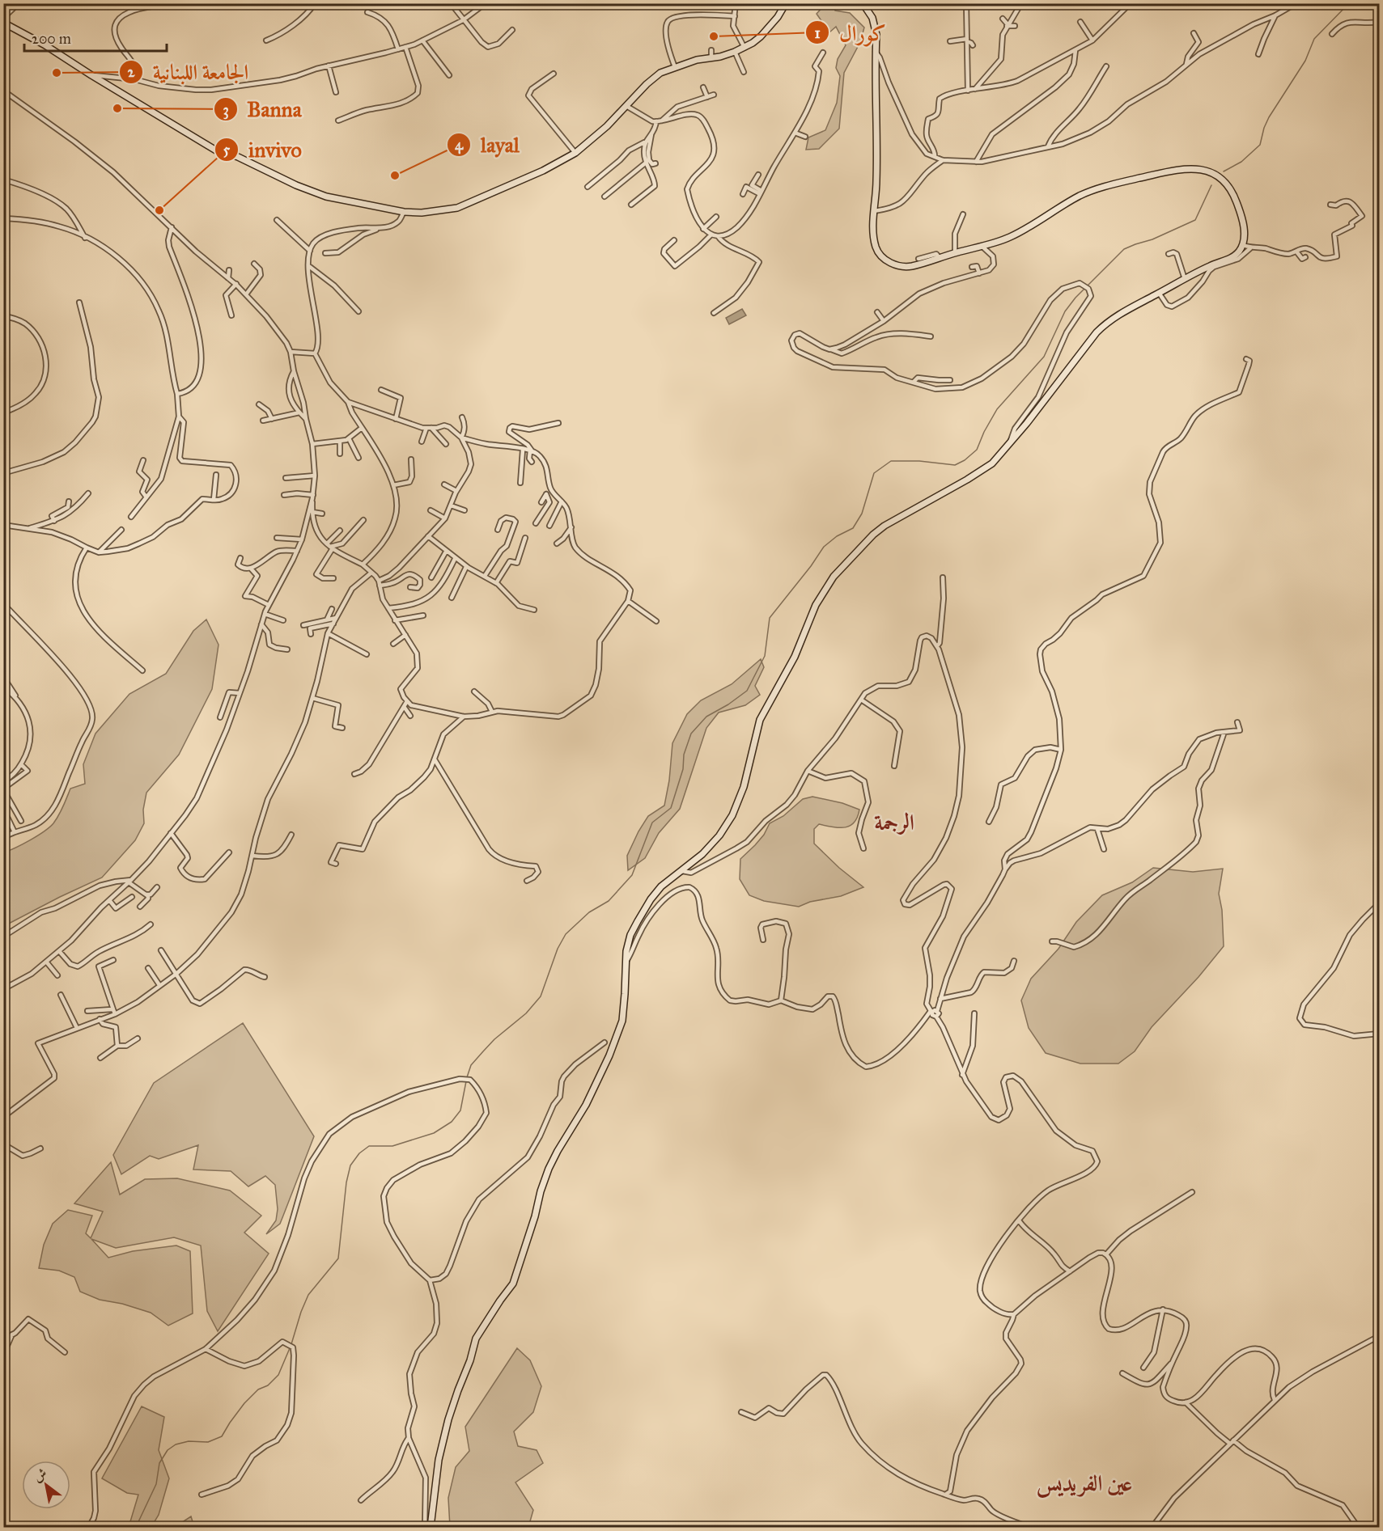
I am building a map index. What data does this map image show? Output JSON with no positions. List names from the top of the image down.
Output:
{
  "districts": ["الرجمة", "عين الفريديس"],
  "places": [
    "كورال",
    "الجامعة اللبنانية",
    "Banna",
    "layal",
    "invivo"
  ],
  "scale_bar": "200 m",
  "north": "top left"
}
